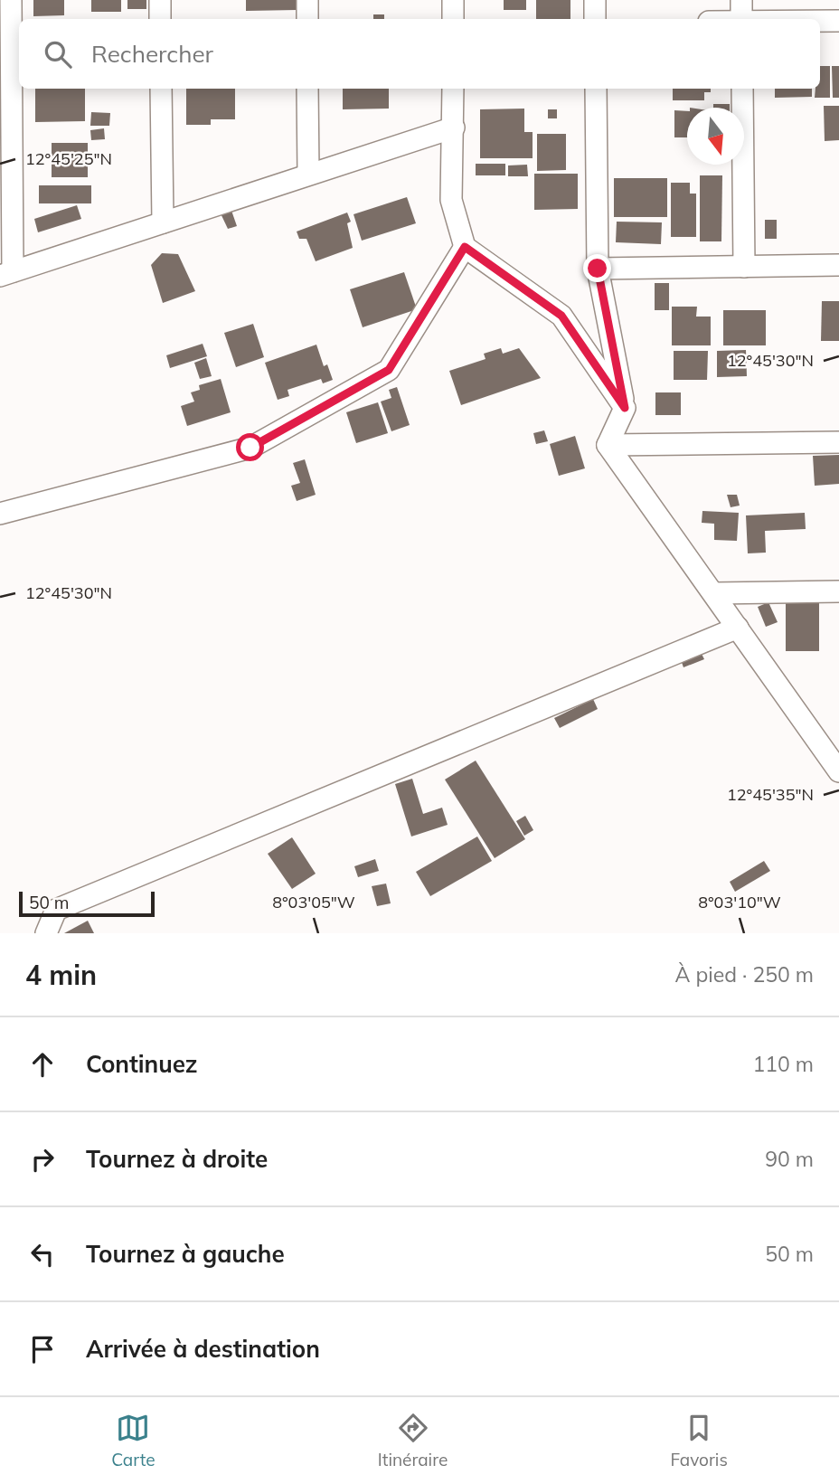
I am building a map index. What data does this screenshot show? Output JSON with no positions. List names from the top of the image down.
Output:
{
  "scale_bar": "50 m",
  "north": "bottom",
  "page": {
    "search": "Rechercher",
    "scale": "50 m",
    "heading": ["4 min", "À pied · 250 m"],
    "list": [
      ["Continuez", "110 m"],
      ["Tournez à droite", "90 m"],
      ["Tournez à gauche", "50 m"],
      "Arrivée à destination"
    ],
    "nav": ["Carte", "Itinéraire", "Favoris"]
  },
  "coordinates": [
    "12°45'25\"N",
    "12°45'30\"N",
    "12°45'35\"N",
    "8°03'05\"W",
    "8°03'10\"W"
  ]
}
